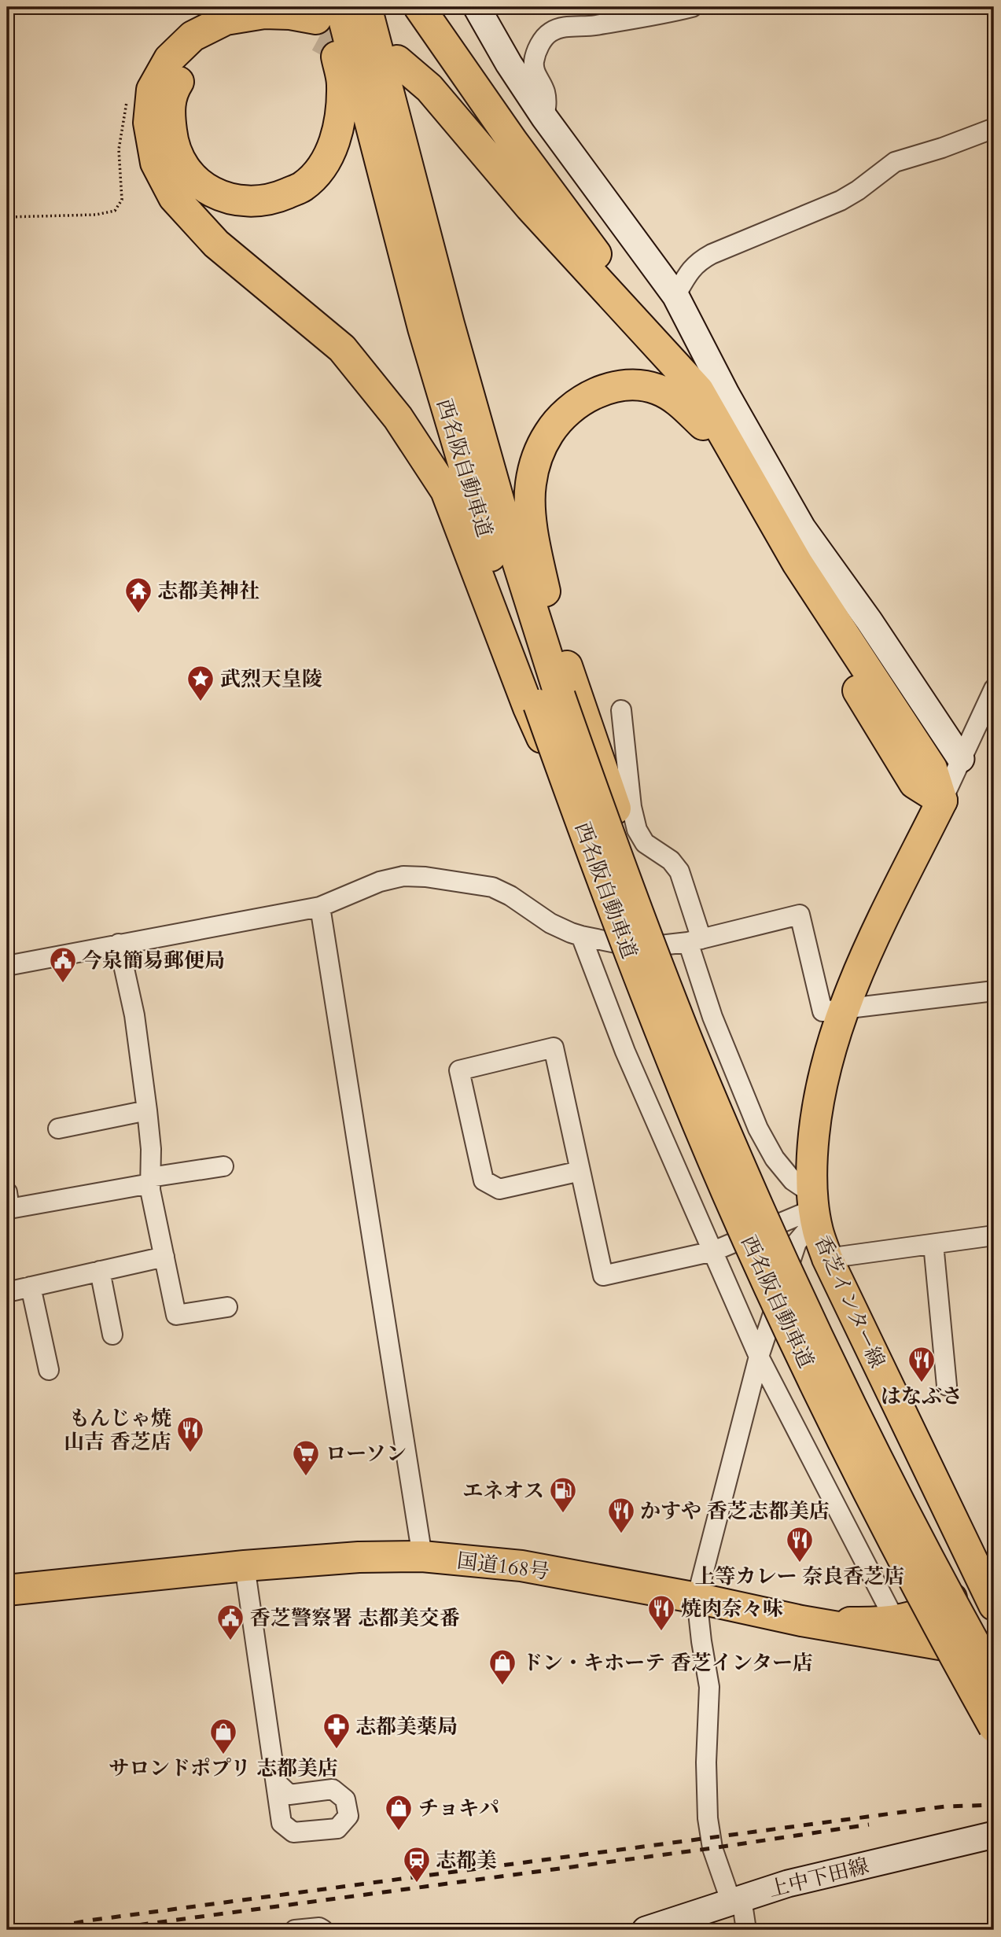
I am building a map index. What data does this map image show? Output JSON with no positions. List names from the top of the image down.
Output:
{
  "streets": {
    "main road": ["西名阪自動車道", "香芝インター線", "国道168号"],
    "street": ["上中下田線"]
  },
  "places": {
    "temple": ["志都美神社"],
    "place": ["武烈天皇陵"],
    "public building": ["今泉簡易郵便局", "香芝警察署 志都美交番"],
    "restaurant": [
      "はなぶさ",
      "もんじゃ焼 山吉 香芝店",
      "かすや 香芝志都美店",
      "上等カレー 奈良香芝店",
      "焼肉奈々味"
    ],
    "supermarket": ["ローソン"],
    "fuel station": ["エネオス"],
    "shop": ["ドン・キホーテ 香芝インター店", "サロンドポプリ 志都美店", "チョキパ"],
    "pharmacy": ["志都美薬局"],
    "station": ["志都美"]
  }
}
